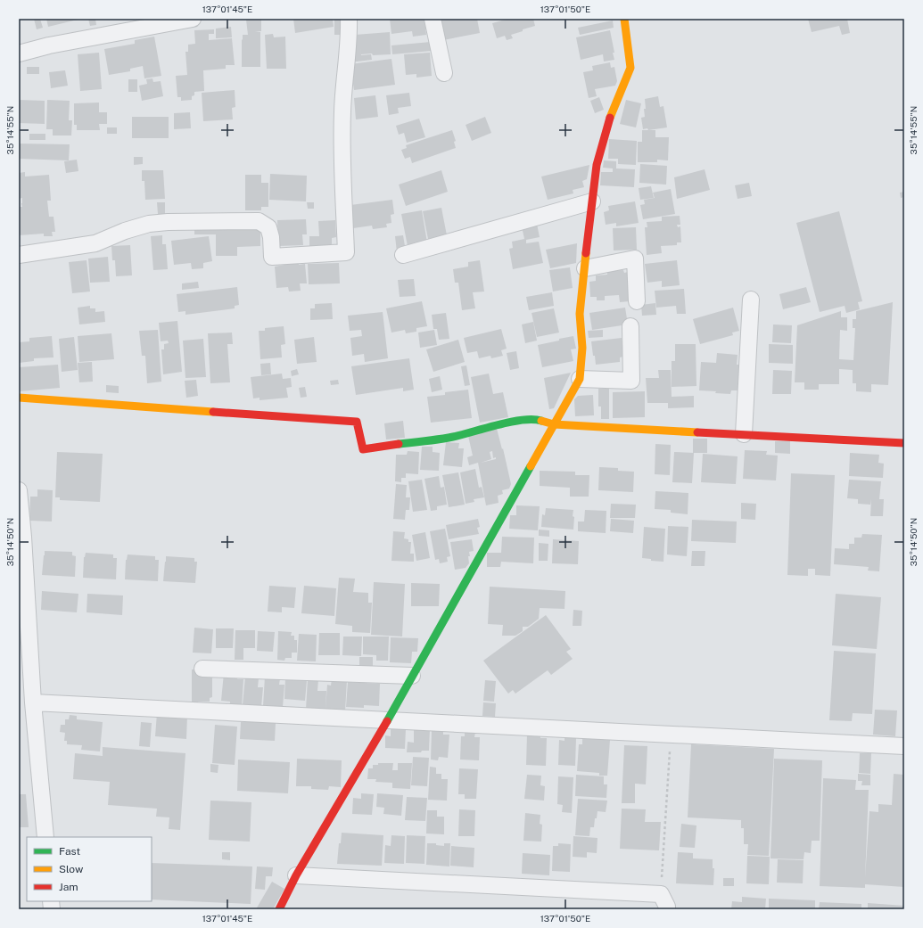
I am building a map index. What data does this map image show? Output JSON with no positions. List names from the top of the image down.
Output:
{
  "legend": ["Fast", "Slow", "Jam"],
  "coordinates": [
    "137°01'45\"E",
    "137°01'50\"E",
    "35°14'55\"N",
    "35°14'50\"N"
  ]
}
